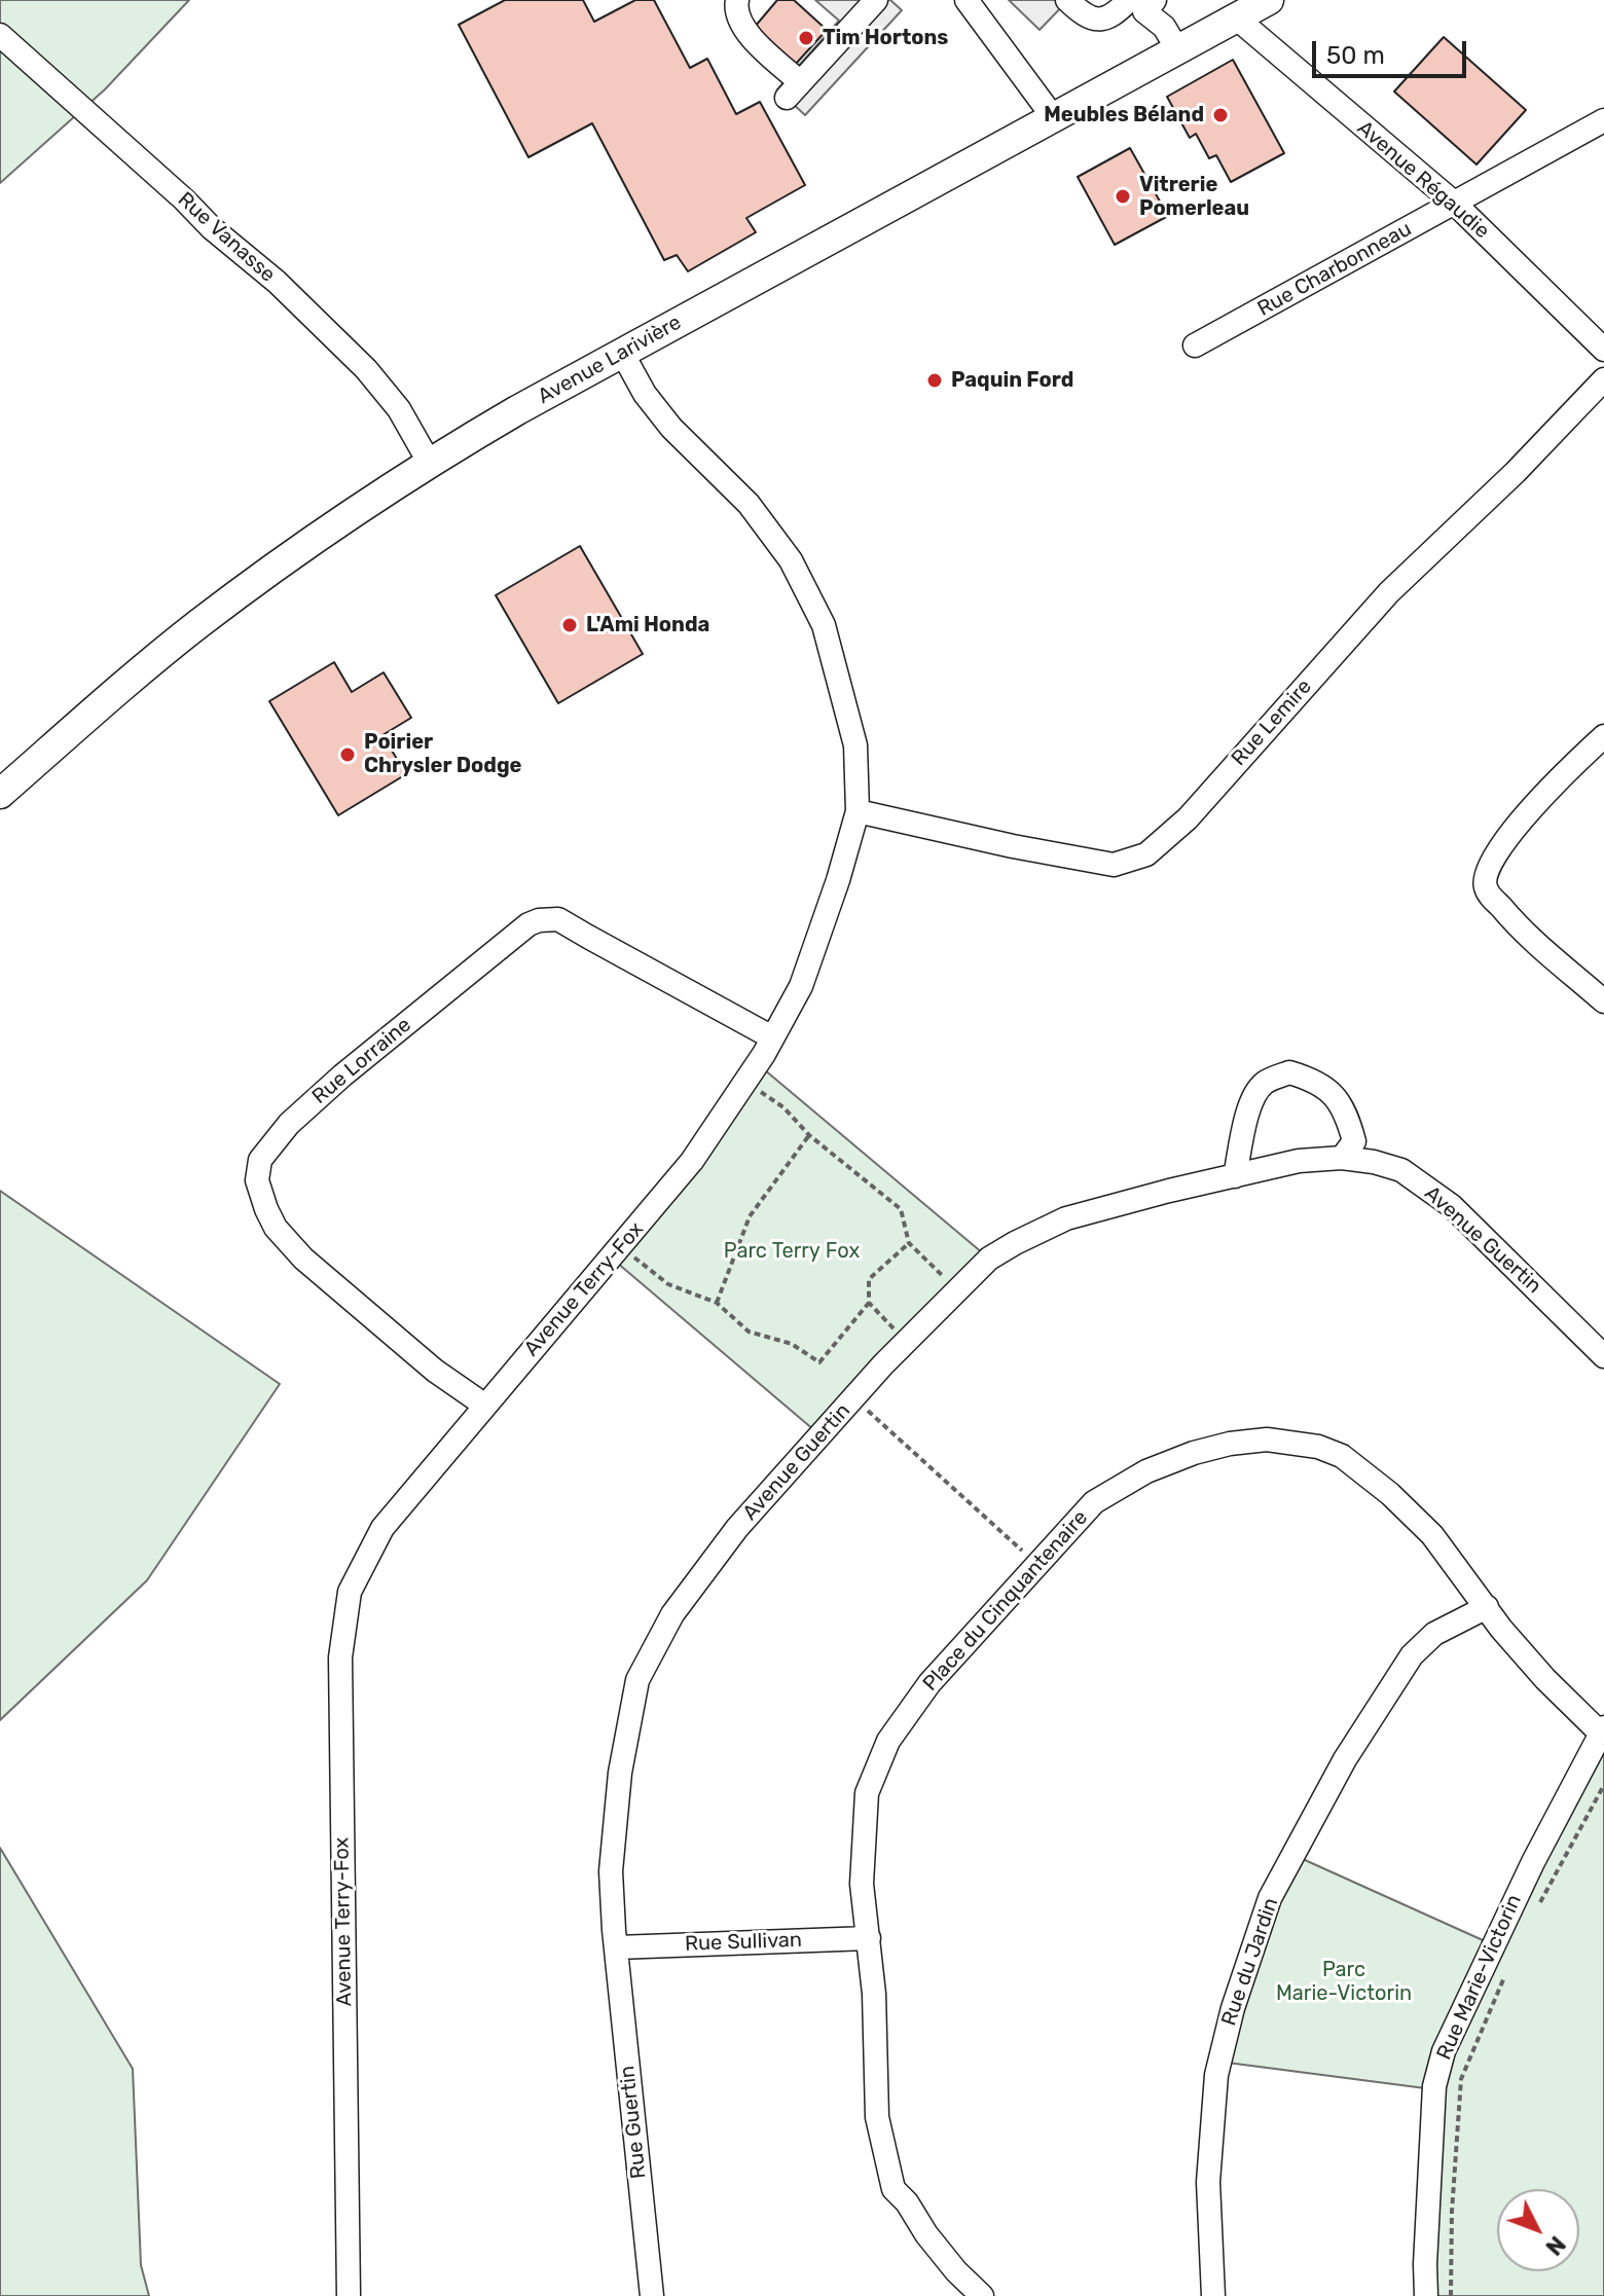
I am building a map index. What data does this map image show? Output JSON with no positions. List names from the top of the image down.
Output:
{
  "streets": {
    "main road": ["Avenue Larivière"],
    "street": [
      "Avenue Régaudie",
      "Rue Vanasse",
      "Rue Charbonneau",
      "Rue Lemire",
      "Rue Lorraine",
      "Avenue Guertin",
      "Avenue Terry-Fox",
      "Place du Cinquantenaire",
      "Rue Sullivan",
      "Rue du Jardin",
      "Rue Marie-Victorin",
      "Rue Guertin"
    ]
  },
  "crossings": [
    ["Avenue Régaudie", "Rue Charbonneau"],
    ["Avenue Régaudie", "Avenue Larivière"],
    ["Rue Vanasse", "Avenue Larivière"],
    ["Avenue Larivière", "Avenue Terry-Fox"],
    ["Rue Lemire", "Avenue Terry-Fox"],
    ["Rue Lorraine", "Avenue Terry-Fox"],
    ["Avenue Guertin", "Rue Sullivan"],
    ["Avenue Guertin", "Rue Guertin"],
    ["Place du Cinquantenaire", "Rue Sullivan"],
    ["Place du Cinquantenaire", "Rue du Jardin"],
    ["Place du Cinquantenaire", "Rue Marie-Victorin"],
    ["Rue Sullivan", "Rue Guertin"]
  ],
  "parks": ["Parc Terry Fox", "Parc Marie-Victorin"],
  "places": [
    "Tim Hortons",
    "Meubles Béland",
    "Vitrerie Pomerleau",
    "Paquin Ford",
    "L'Ami Honda",
    "Poirier Chrysler Dodge"
  ],
  "scale_bar": "50 m",
  "north": "bottom right"
}
